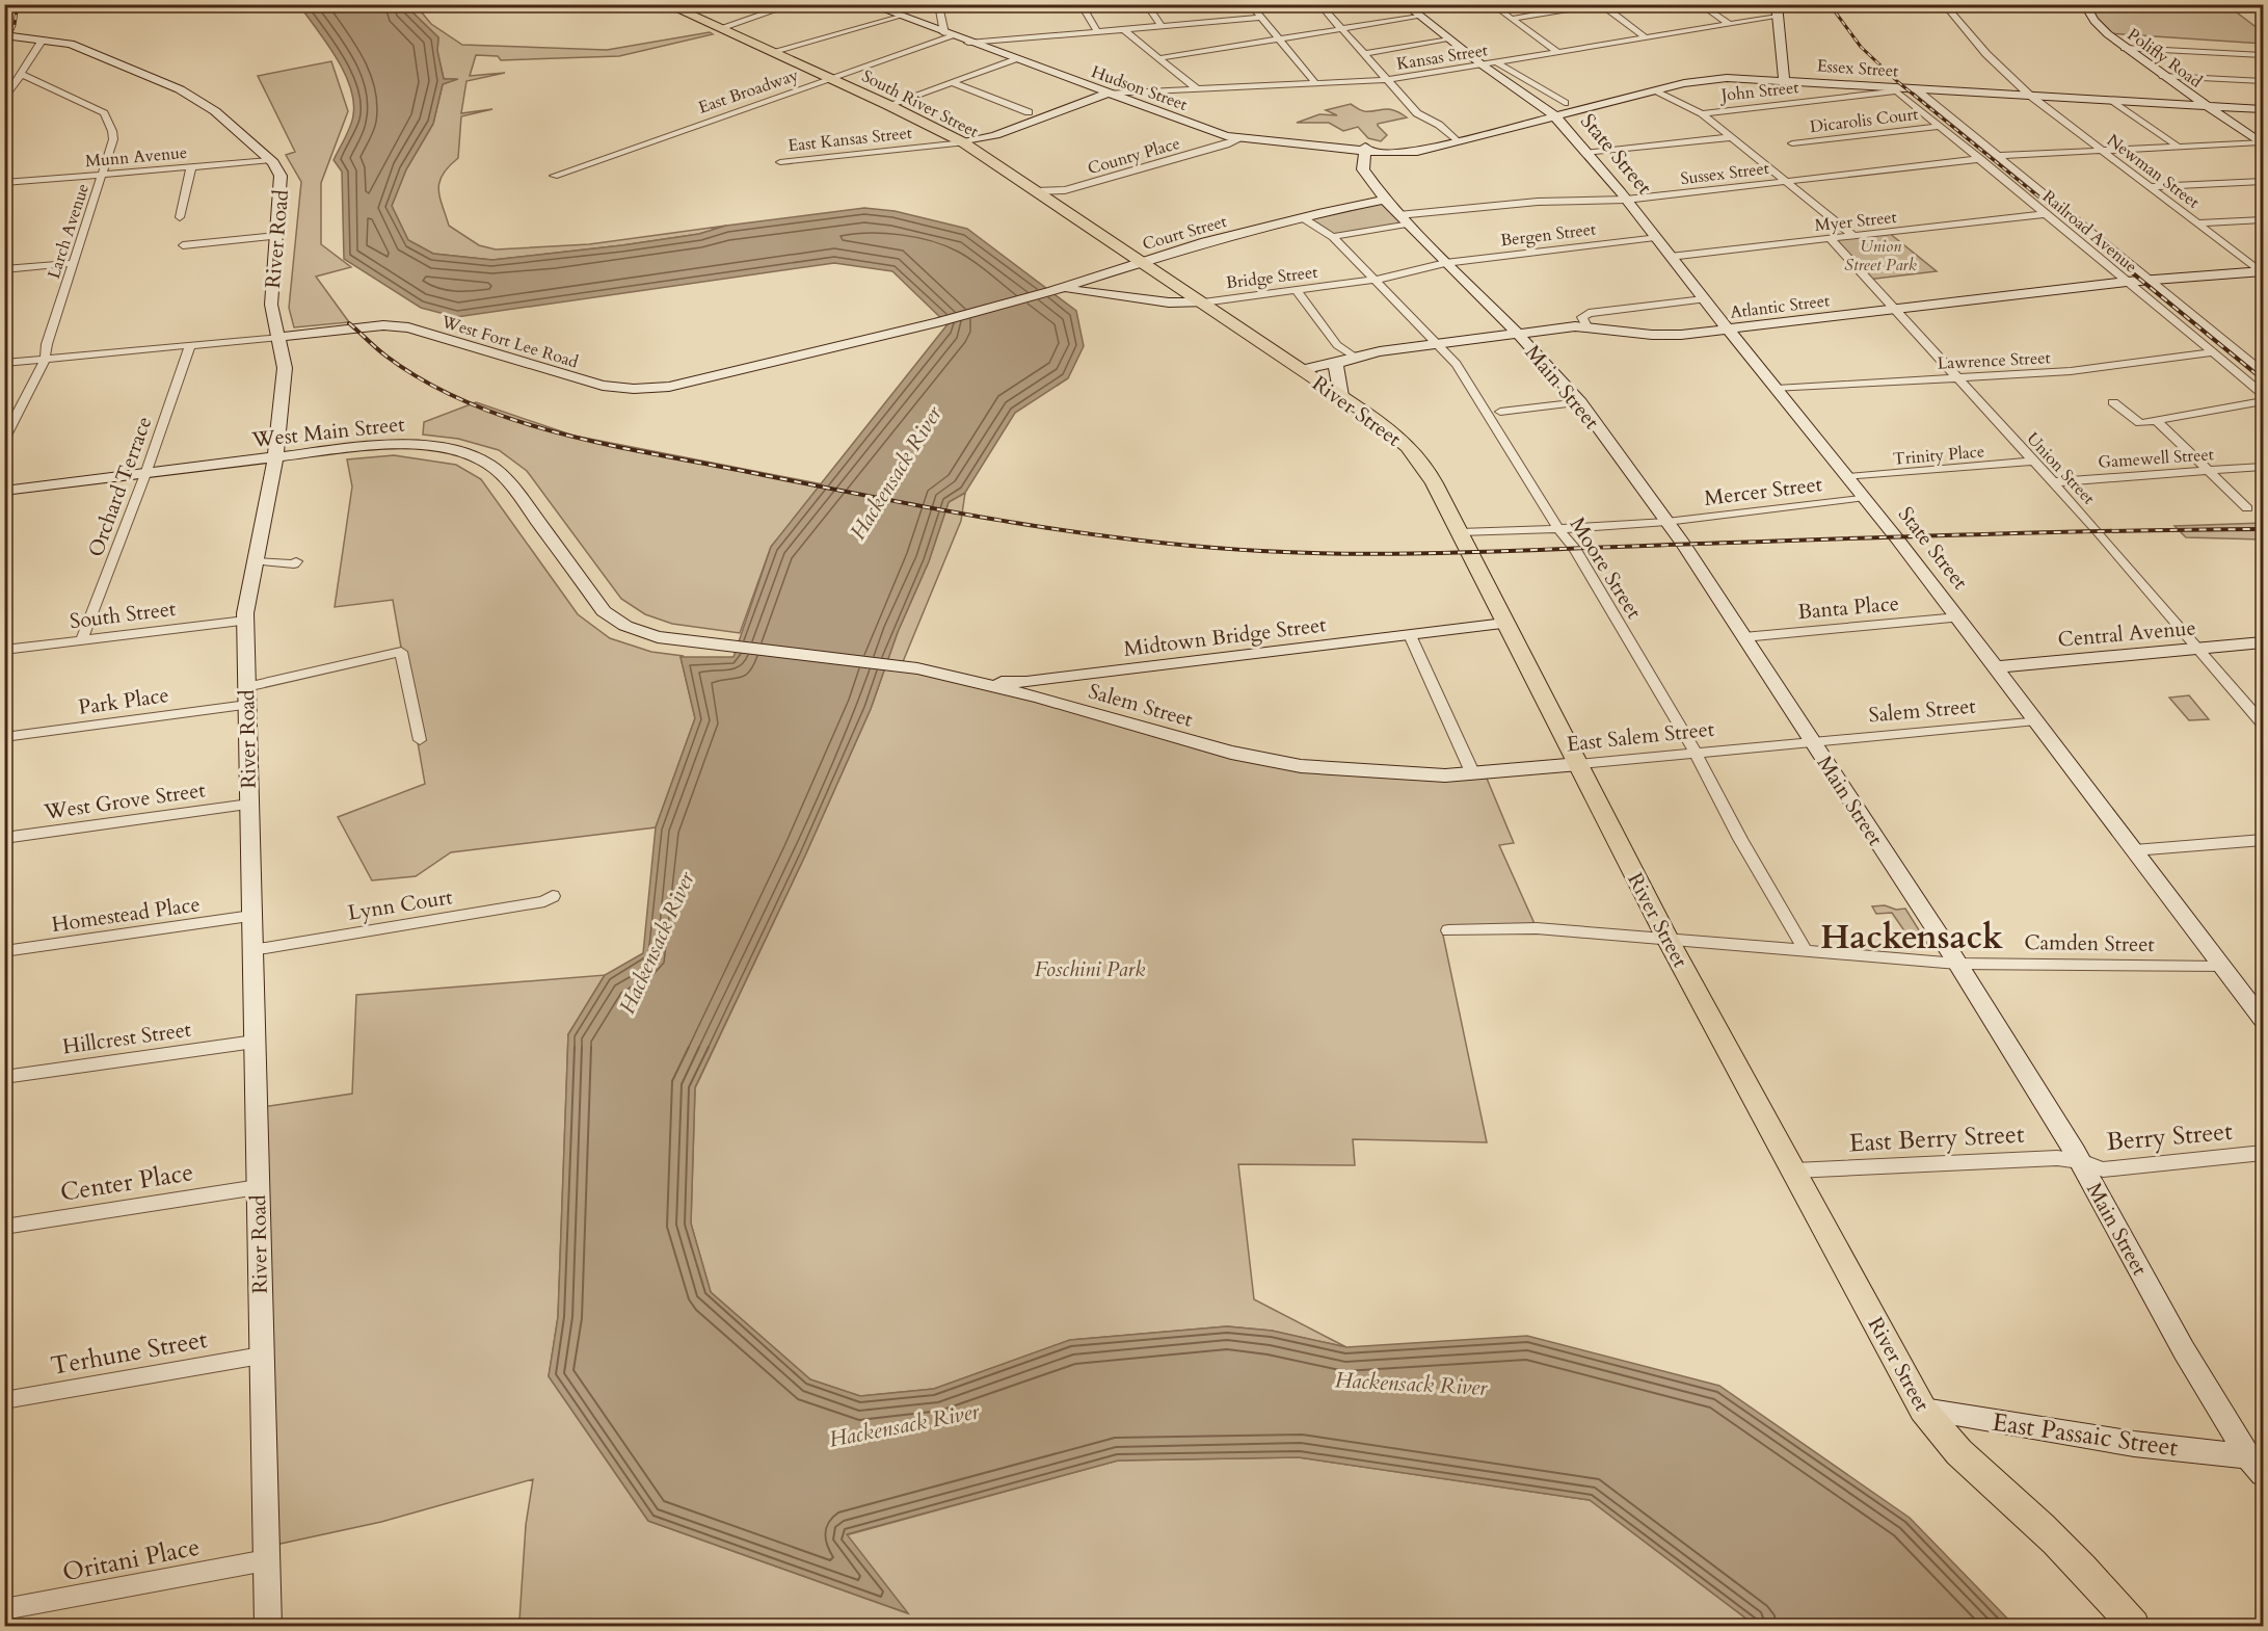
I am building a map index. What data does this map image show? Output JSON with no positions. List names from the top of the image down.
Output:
{
  "streets": {
    "main road": [
      "Polifly Road",
      "Essex Street",
      "Hudson Street",
      "South River Street",
      "East Kansas Street",
      "State Street",
      "Court Street",
      "River Road",
      "Bridge Street",
      "Atlantic Street",
      "West Fort Lee Road",
      "Main Street",
      "River Street",
      "West Main Street",
      "Central Avenue",
      "Midtown Bridge Street",
      "Salem Street",
      "East Salem Street",
      "East Passaic Street"
    ],
    "street": [
      "Kansas Street",
      "East Broadway",
      "John Street",
      "Dicarolis Court",
      "County Place",
      "Munn Avenue",
      "Newman Street",
      "Sussex Street",
      "Myer Street",
      "Larch Avenue",
      "Railroad Avenue",
      "Bergen Street",
      "Lawrence Street",
      "Trinity Place",
      "Gamewell Street",
      "Union Street",
      "Orchard Terrace",
      "Mercer Street",
      "Moore Street",
      "Banta Place",
      "South Street",
      "Park Place",
      "West Grove Street",
      "Lynn Court",
      "Homestead Place",
      "Camden Street",
      "Hillcrest Street",
      "Berry Street",
      "East Berry Street",
      "Center Place",
      "Terhune Street",
      "Oritani Place"
    ]
  },
  "crossings": [
    ["Kansas Street", "Hudson Street"],
    ["Kansas Street", "East Kansas Street"],
    ["Kansas Street", "State Street"],
    ["Polifly Road", "Essex Street"],
    ["Essex Street", "Hudson Street"],
    ["Essex Street", "John Street"],
    ["Essex Street", "State Street"],
    ["Essex Street", "Newman Street"],
    ["Essex Street", "Railroad Avenue"],
    ["Essex Street", "Main Street"],
    ["Hudson Street", "East Broadway"],
    ["Hudson Street", "East Kansas Street"],
    ["Hudson Street", "County Place"],
    ["Hudson Street", "Main Street"],
    ["East Broadway", "South River Street"],
    ["John Street", "Railroad Avenue"],
    ["South River Street", "East Kansas Street"],
    ["South River Street", "County Place"],
    ["South River Street", "Court Street"],
    ["South River Street", "River Street"],
    ["Dicarolis Court", "Railroad Avenue"],
    ["State Street", "Sussex Street"],
    ["State Street", "Myer Street"],
    ["State Street", "Bergen Street"],
    ["State Street", "Atlantic Street"],
    ["State Street", "Lawrence Street"],
    ["State Street", "Trinity Place"],
    ["State Street", "Mercer Street"],
    ["State Street", "Banta Place"],
    ["State Street", "Central Avenue"],
    ["State Street", "Salem Street"],
    ["State Street", "Camden Street"],
    ["Munn Avenue", "Larch Avenue"],
    ["Munn Avenue", "River Road"],
    ["Newman Street", "Atlantic Street"],
    ["Sussex Street", "Railroad Avenue"],
    ["Sussex Street", "Main Street"],
    ["Sussex Street", "Moore Street"],
    ["Myer Street", "Railroad Avenue"],
    ["Myer Street", "Union Street"],
    ["Larch Avenue", "West Fort Lee Road"],
    ["Railroad Avenue", "Atlantic Street"],
    ["Railroad Avenue", "Lawrence Street"],
    ["Court Street", "Bridge Street"],
    ["Court Street", "West Fort Lee Road"],
    ["Court Street", "Main Street"],
    ["Court Street", "River Street"],
    ["Court Street", "Moore Street"],
    ["Bergen Street", "Bridge Street"],
    ["Bergen Street", "Main Street"],
    ["River Road", "West Fort Lee Road"],
    ["River Road", "West Main Street"],
    ["River Road", "South Street"],
    ["River Road", "Park Place"],
    ["River Road", "West Grove Street"],
    ["River Road", "Lynn Court"],
    ["River Road", "Homestead Place"],
    ["River Road", "Hillcrest Street"],
    ["River Road", "Center Place"],
    ["River Road", "Terhune Street"],
    ["River Road", "Oritani Place"],
    ["Bridge Street", "Main Street"],
    ["Bridge Street", "River Street"],
    ["Bridge Street", "Moore Street"],
    ["Atlantic Street", "Main Street"],
    ["Atlantic Street", "River Street"],
    ["Atlantic Street", "Union Street"],
    ["Atlantic Street", "Moore Street"],
    ["West Fort Lee Road", "Orchard Terrace"],
    ["Lawrence Street", "Union Street"],
    ["Main Street", "Mercer Street"],
    ["Main Street", "Banta Place"],
    ["Main Street", "Salem Street"],
    ["Main Street", "East Salem Street"],
    ["Main Street", "Camden Street"],
    ["Main Street", "Berry Street"],
    ["Main Street", "East Berry Street"],
    ["Main Street", "East Passaic Street"],
    ["River Street", "Mercer Street"],
    ["River Street", "Midtown Bridge Street"],
    ["River Street", "East Salem Street"],
    ["River Street", "Camden Street"],
    ["River Street", "East Berry Street"],
    ["River Street", "East Passaic Street"],
    ["West Main Street", "Orchard Terrace"],
    ["West Main Street", "Salem Street"],
    ["Trinity Place", "Union Street"],
    ["Gamewell Street", "Union Street"],
    ["Union Street", "Central Avenue"],
    ["Orchard Terrace", "South Street"],
    ["Mercer Street", "Moore Street"],
    ["Moore Street", "East Salem Street"],
    ["Moore Street", "Camden Street"],
    ["Midtown Bridge Street", "Salem Street"],
    ["Salem Street", "East Salem Street"],
    ["Berry Street", "East Berry Street"]
  ],
  "districts": ["Hackensack"],
  "water": ["Hackensack River"],
  "parks": ["Union Street Park", "Foschini Park"]
}
